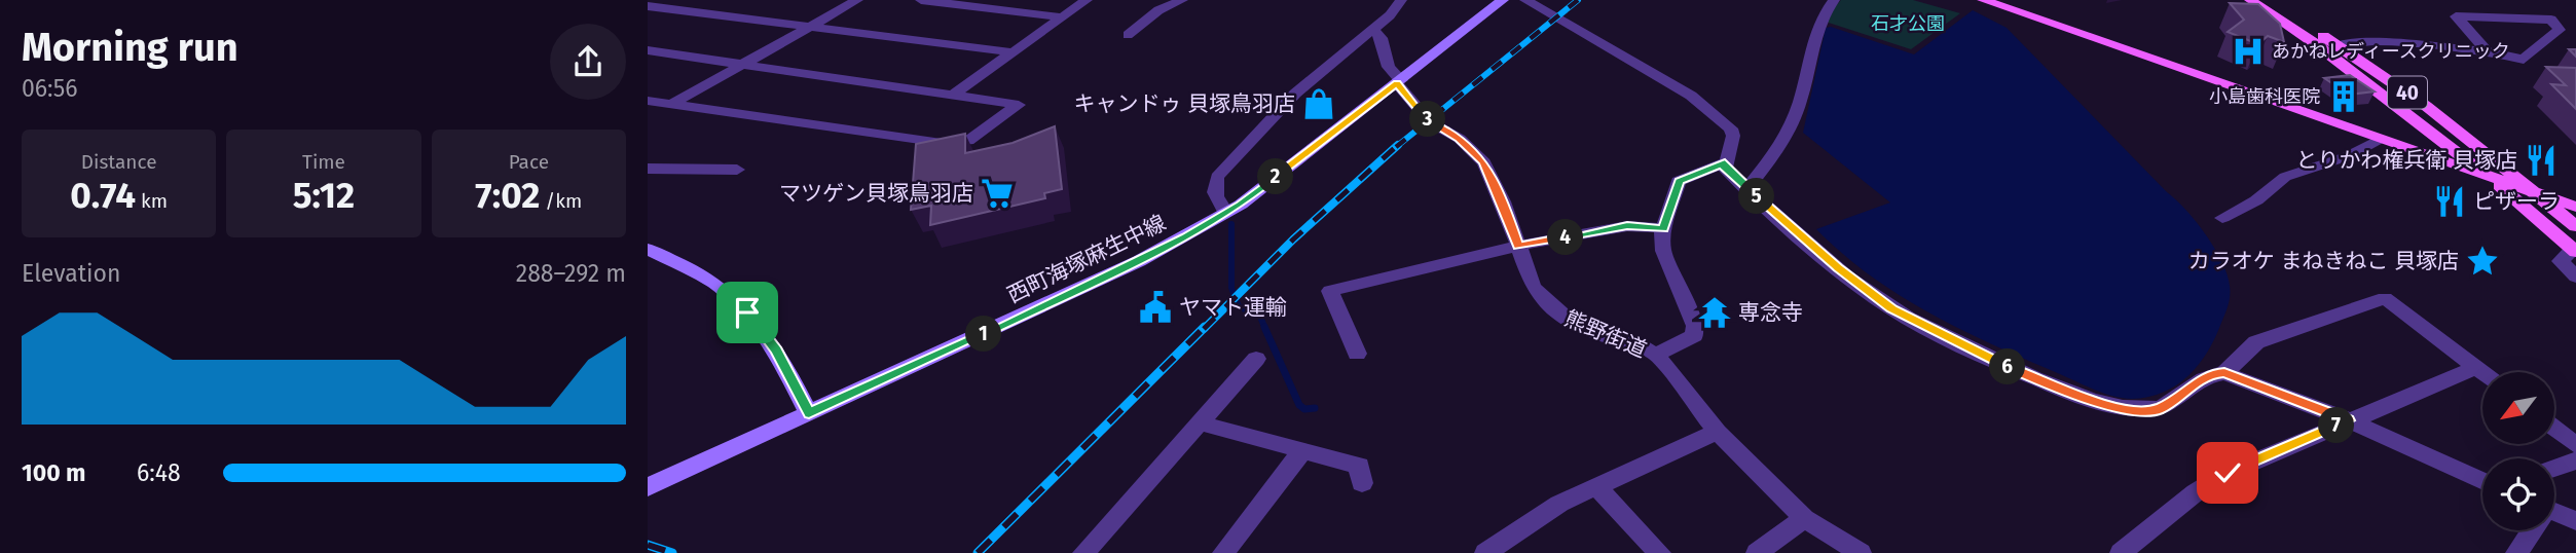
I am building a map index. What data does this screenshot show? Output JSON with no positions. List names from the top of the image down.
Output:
{
  "streets": {
    "main road": ["40"],
    "street": ["西町海塚麻生中線", "熊野街道"]
  },
  "crossings": [
    ["西町海塚麻生中線", "熊野街道"]
  ],
  "parks": ["石才公園"],
  "places": {
    "hospital": ["あかねレディースクリニック"],
    "building": ["小島歯科医院"],
    "shop": ["キャンドゥ 貝塚鳥羽店"],
    "restaurant": ["とりかわ権兵衛 貝塚店", "ピザーラ"],
    "supermarket": ["マツゲン貝塚鳥羽店"],
    "place": ["カラオケ まねきねこ 貝塚店"],
    "public building": ["ヤマト運輸"],
    "temple": ["専念寺"]
  },
  "north": "bottom left",
  "page": {
    "heading": ["Morning run", "06:56"],
    "pins": [
      "3",
      "2",
      "5",
      "4",
      "1",
      "6",
      "7"
    ],
    "stats": [
      ["Distance", "0.74 km"],
      ["Time", "5:12"],
      ["Pace", "7:02 /km"]
    ],
    "chart": ["Elevation", "288–292 m"],
    "list": [
      {
        "name": "100 m",
        "note": "6:48"
      }
    ]
  }
}
